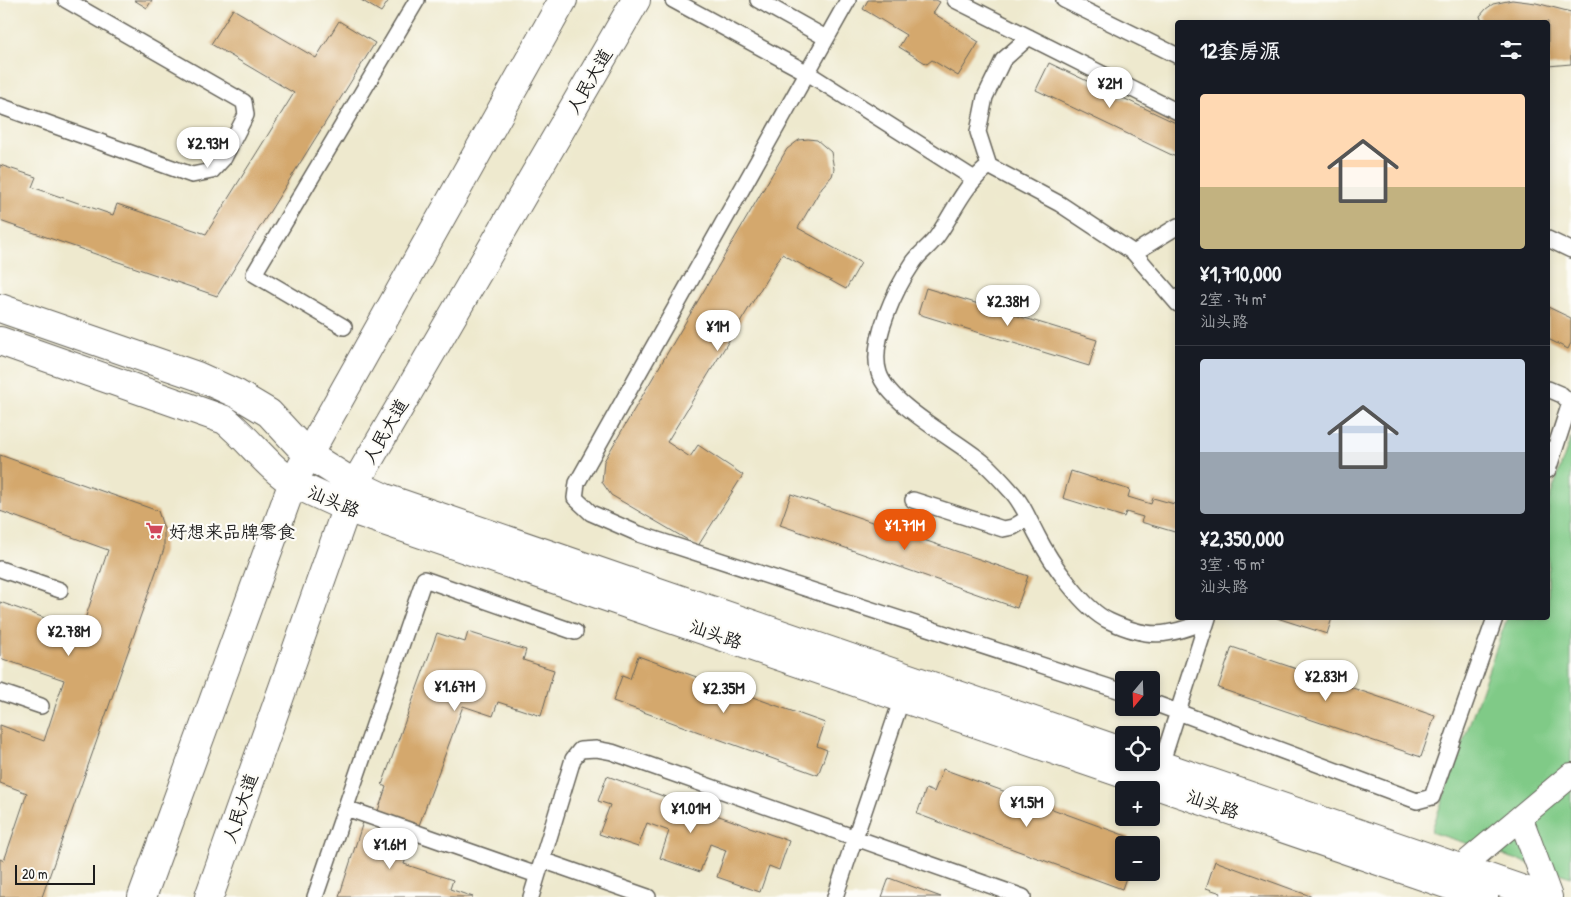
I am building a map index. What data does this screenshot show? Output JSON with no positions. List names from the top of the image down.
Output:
{
  "streets": {
    "street": ["人民大道", "汕头路"]
  },
  "crossings": [
    ["人民大道", "汕头路"]
  ],
  "places": {
    "supermarket": ["好想来品牌零食"]
  },
  "scale_bar": "20 m",
  "north": "bottom",
  "page": {
    "heading": "12套房源",
    "price": [
      "¥2M",
      "¥2.93M",
      "¥2.38M",
      "¥1M",
      "¥1.71M",
      "¥2.78M",
      "¥2.83M",
      "¥1.67M",
      "¥2.35M",
      "¥1.5M",
      "¥1.01M",
      "¥1.6M"
    ],
    "list": [
      {
        "name": "¥1,710,000",
        "note": "2室 · 74 m² · 汕头路"
      },
      {
        "name": "¥2,350,000",
        "note": "3室 · 95 m² · 汕头路"
      }
    ],
    "map_buttons": ["+", "−"],
    "scale": "20 m"
  }
}
